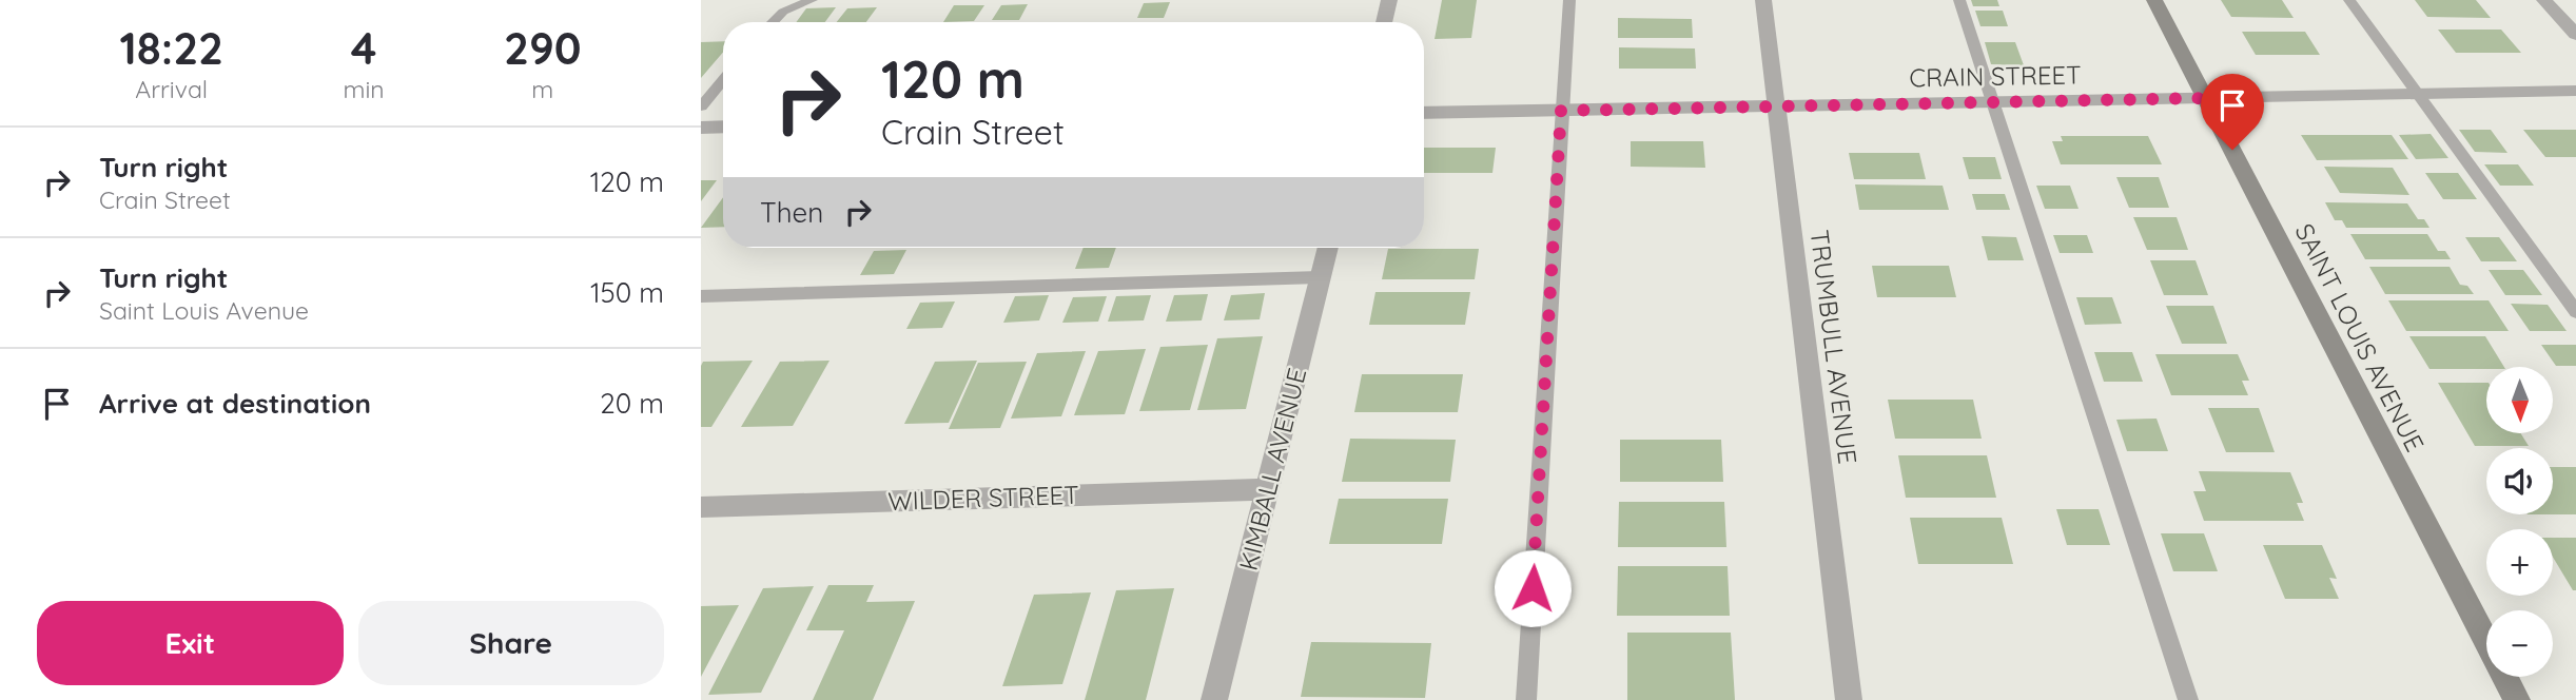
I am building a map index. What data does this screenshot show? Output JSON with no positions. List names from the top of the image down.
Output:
{
  "streets": {
    "street": [
      "CRAIN STREET",
      "SAINT LOUIS AVENUE",
      "TRUMBULL AVENUE",
      "KIMBALL AVENUE",
      "WILDER STREET"
    ]
  },
  "crossings": [
    ["CRAIN STREET", "SAINT LOUIS AVENUE"],
    ["CRAIN STREET", "TRUMBULL AVENUE"],
    ["KIMBALL AVENUE", "WILDER STREET"]
  ],
  "north": "bottom",
  "page": {
    "eta": [
      "18:22",
      "Arrival",
      "4",
      "min",
      "290",
      "m"
    ],
    "turn": ["120 m", "Crain Street"],
    "list": [
      {
        "name": "Turn right",
        "note": "Crain Street",
        "value": "120 m"
      },
      {
        "name": "Turn right",
        "note": "Saint Louis Avenue",
        "value": "150 m"
      },
      {
        "name": "Arrive at destination",
        "value": "20 m"
      }
    ],
    "then": "Then",
    "map_buttons": ["+", "−"],
    "buttons": ["Exit", "Share"]
  }
}
